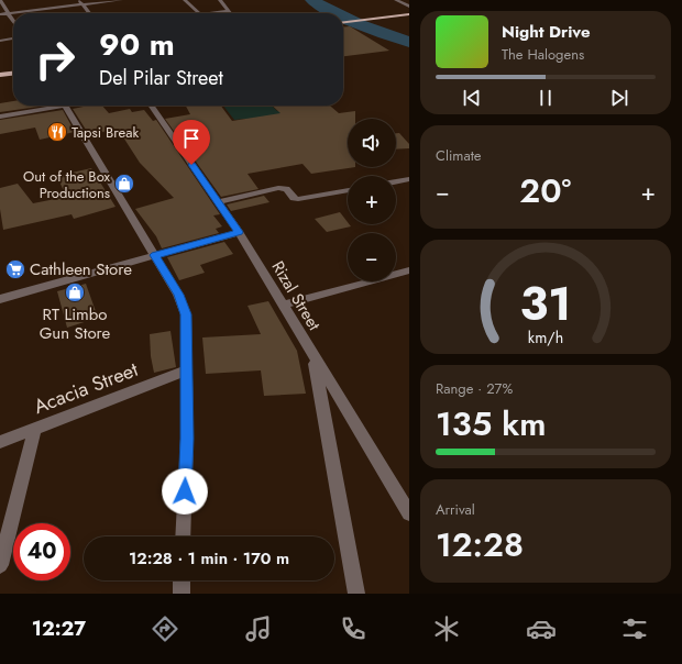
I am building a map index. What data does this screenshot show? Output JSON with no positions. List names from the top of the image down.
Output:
{
  "streets": {
    "street": ["Rizal Street", "Acacia Street"]
  },
  "places": {
    "restaurant": ["Tapsi Break"],
    "shop": ["Out of the Box Productions", "RT Limbo Gun Store"],
    "supermarket": ["Cathleen Store"]
  },
  "page": {
    "turn": ["90 m", "Del Pilar Street"],
    "song": ["Night Drive", "The Halogens"],
    "map_buttons": ["+", "−"],
    "tile": [
      "Climate",
      ["Range · 27%", "135 km"],
      ["Arrival", "12:28"]
    ],
    "heat": ["−", "20°", "+"],
    "limit": "40",
    "trip": "12:28 · 1 min · 170 m",
    "tabs": "12:27",
    "gauge": ["31", "km/h"]
  }
}
